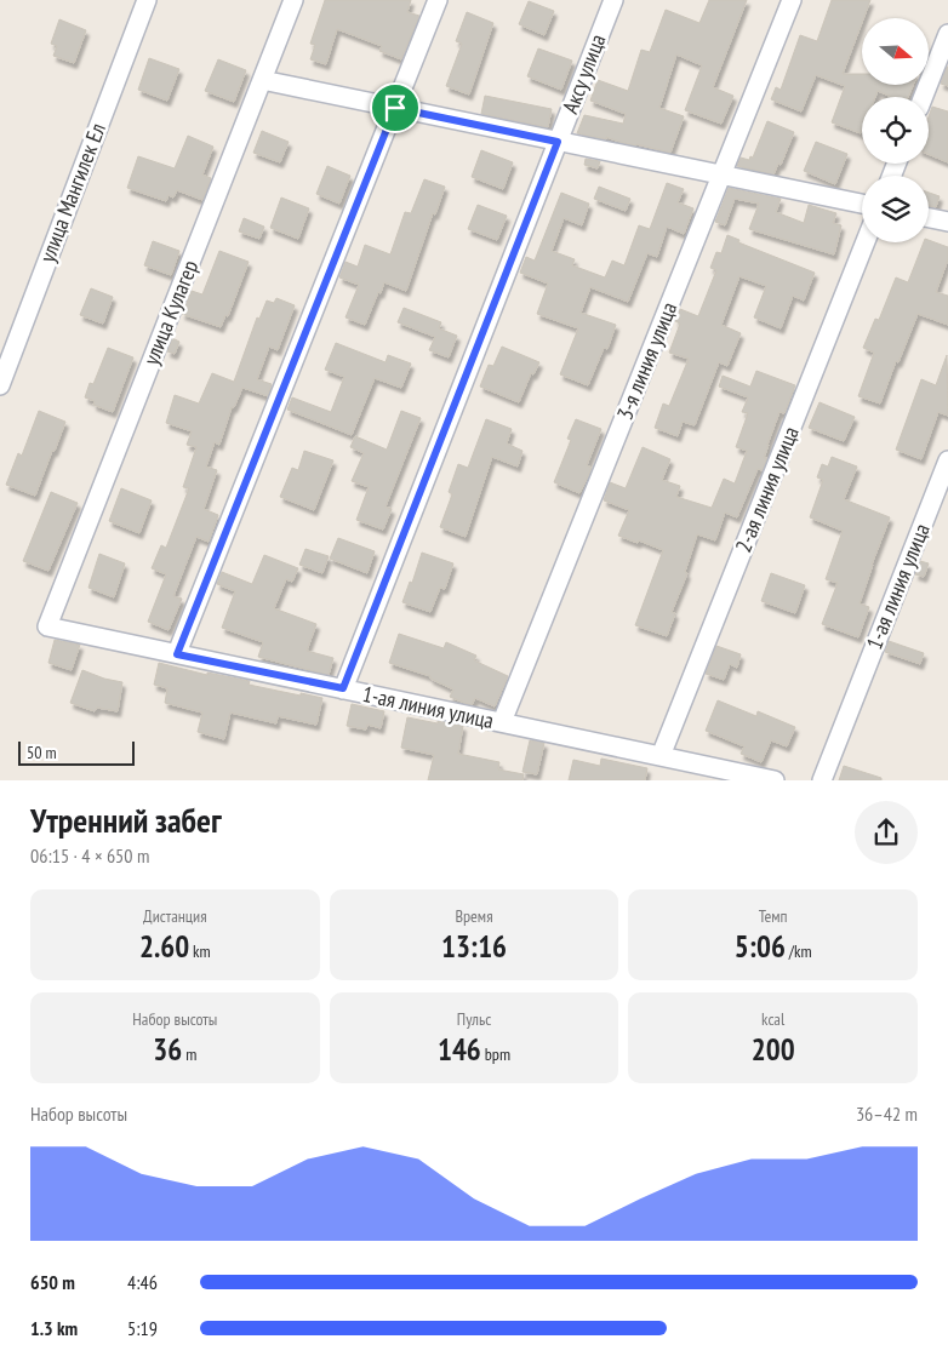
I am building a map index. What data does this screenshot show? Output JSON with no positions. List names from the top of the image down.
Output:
{
  "streets": {
    "street": [
      "Аксу улица",
      "улица Мангилек Ел",
      "улица Кулагер",
      "3-я линия улица",
      "2-ая линия улица",
      "1-ая линия улица"
    ]
  },
  "crossings": [
    ["Аксу улица", "1-ая линия улица"],
    ["улица Кулагер", "1-ая линия улица"],
    ["3-я линия улица", "1-ая линия улица"],
    ["2-ая линия улица", "1-ая линия улица"]
  ],
  "scale_bar": "50 m",
  "north": "right",
  "page": {
    "scale": "50 m",
    "heading": ["Утренний забег", "06:15 · 4 × 650 m"],
    "stats": [
      ["Дистанция", "2.60 km"],
      ["Время", "13:16"],
      ["Темп", "5:06 /km"],
      ["Набор высоты", "36 m"],
      ["Пульс", "146 bpm"],
      ["kcal", "200"]
    ],
    "chart": ["Набор высоты", "36–42 m"],
    "list": [
      {
        "name": "650 m",
        "note": "4:46"
      },
      {
        "name": "1.3 km",
        "note": "5:19"
      }
    ]
  }
}
